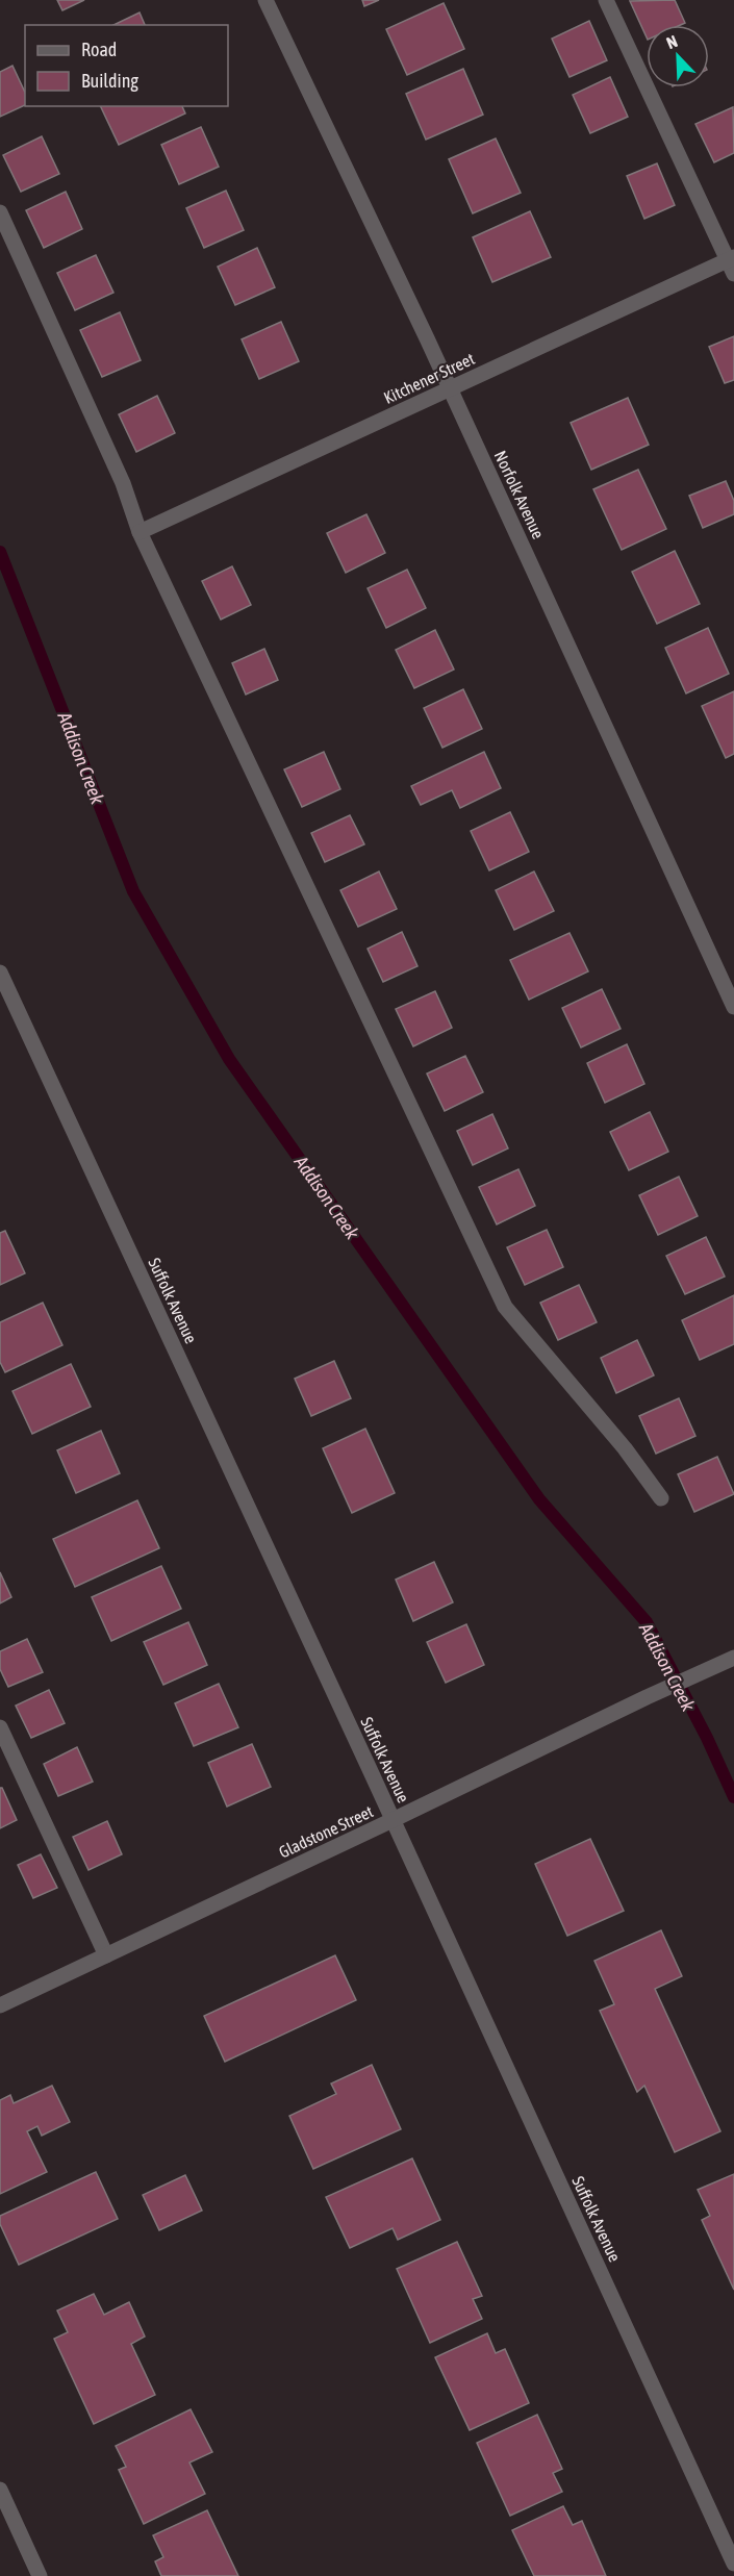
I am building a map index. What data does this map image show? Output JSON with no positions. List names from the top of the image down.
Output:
{
  "streets": {
    "street": [
      "Kitchener Street",
      "Norfolk Avenue",
      "Suffolk Avenue",
      "Gladstone Street"
    ]
  },
  "crossings": [
    ["Kitchener Street", "Norfolk Avenue"],
    ["Suffolk Avenue", "Gladstone Street"]
  ],
  "water": ["Addison Creek"],
  "legend": ["Road", "Building"],
  "north": "top left"
}
